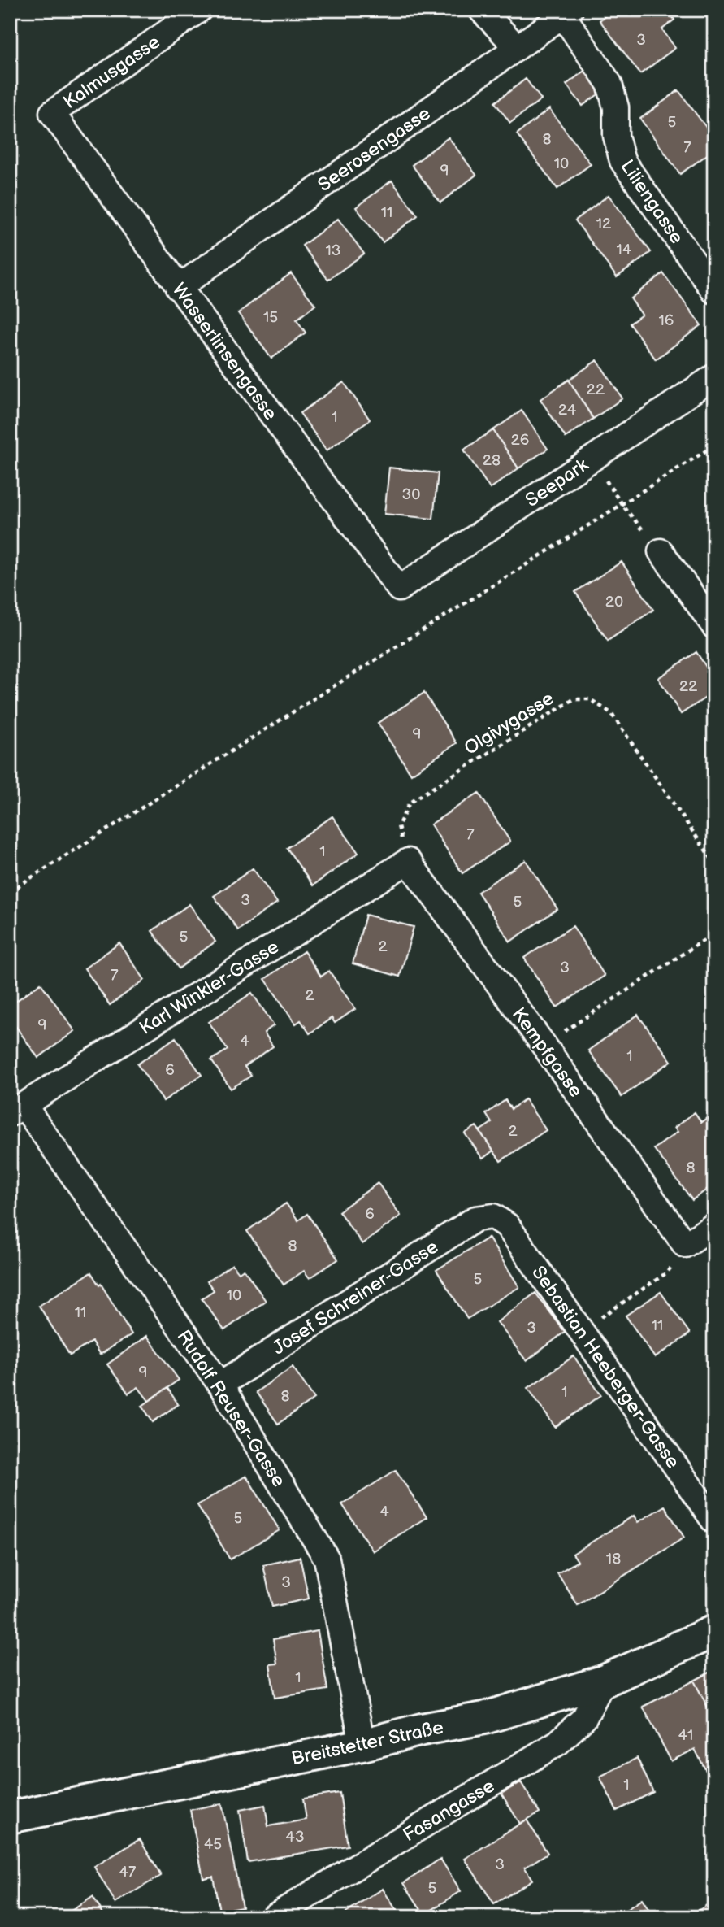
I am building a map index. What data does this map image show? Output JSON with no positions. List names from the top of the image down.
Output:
{
  "streets": {
    "main road": ["Breitstetter Straße"],
    "street": [
      "Kalmusgasse",
      "Seerosengasse",
      "Liliengasse",
      "Wasserlinsengasse",
      "Seepark",
      "Karl Winkler-Gasse",
      "Kempfgasse",
      "Josef Schreiner-Gasse",
      "Sebastian Heeberger-Gasse",
      "Rudolf Reuser-Gasse",
      "Fasangasse"
    ],
    "path": ["Olgivygasse"]
  },
  "crossings": [
    ["Kalmusgasse", "Wasserlinsengasse"],
    ["Seerosengasse", "Liliengasse"],
    ["Seerosengasse", "Wasserlinsengasse"],
    ["Wasserlinsengasse", "Seepark"],
    ["Olgivygasse", "Karl Winkler-Gasse"],
    ["Olgivygasse", "Kempfgasse"],
    ["Karl Winkler-Gasse", "Kempfgasse"],
    ["Karl Winkler-Gasse", "Rudolf Reuser-Gasse"],
    ["Josef Schreiner-Gasse", "Sebastian Heeberger-Gasse"],
    ["Josef Schreiner-Gasse", "Rudolf Reuser-Gasse"],
    ["Rudolf Reuser-Gasse", "Breitstetter Straße"],
    ["Breitstetter Straße", "Fasangasse"]
  ],
  "house_numbers": [
    "3",
    "5",
    "8",
    "7",
    "10",
    "9",
    "11",
    "12",
    "14",
    "13",
    "15",
    "16",
    "22",
    "24",
    "1",
    "26",
    "28",
    "30",
    "20",
    "22",
    "9",
    "7",
    "1",
    "3",
    "5",
    "5",
    "2",
    "3",
    "7",
    "2",
    "9",
    "4",
    "1",
    "6",
    "2",
    "8",
    "6",
    "8",
    "5",
    "10",
    "11",
    "11",
    "3",
    "9",
    "1",
    "8",
    "4",
    "5",
    "18",
    "3",
    "1",
    "41",
    "1",
    "43",
    "45",
    "3",
    "47",
    "5"
  ]
}
